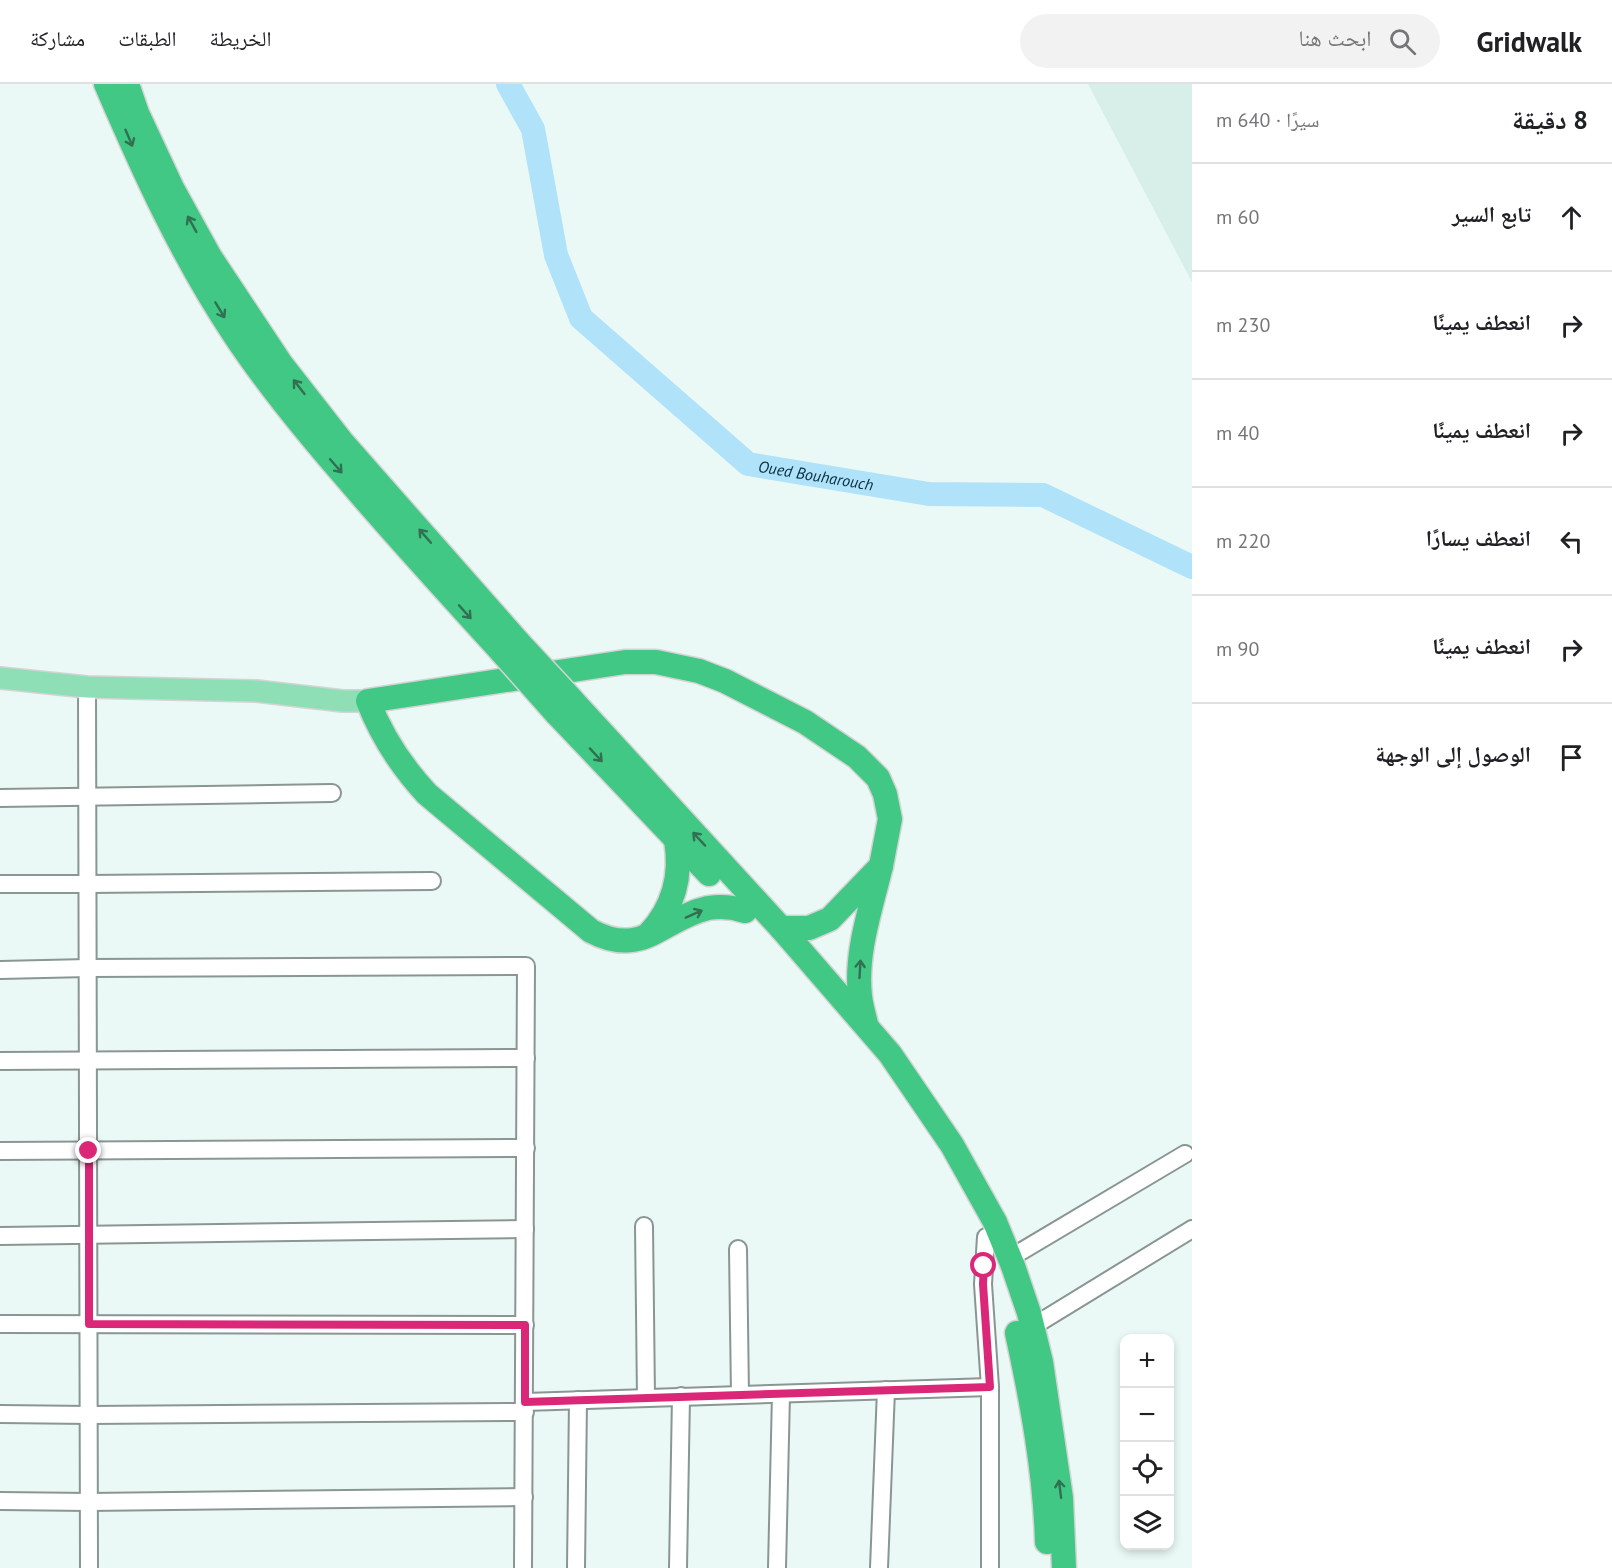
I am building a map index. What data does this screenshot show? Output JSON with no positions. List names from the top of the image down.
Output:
{
  "water": ["Oued Bouharouch"],
  "page": {
    "header": "Gridwalk",
    "search": "ابحث هنا",
    "nav": ["الخريطة", "الطبقات", "مشاركة"],
    "heading": ["8 دقيقة", "سيرًا · 640 m"],
    "list": [
      ["تابع السير", "60 m"],
      ["انعطف يمينًا", "230 m"],
      ["انعطف يمينًا", "40 m"],
      ["انعطف يسارًا", "220 m"],
      ["انعطف يمينًا", "90 m"],
      "الوصول إلى الوجهة"
    ],
    "map_buttons": ["+", "−"]
  }
}
